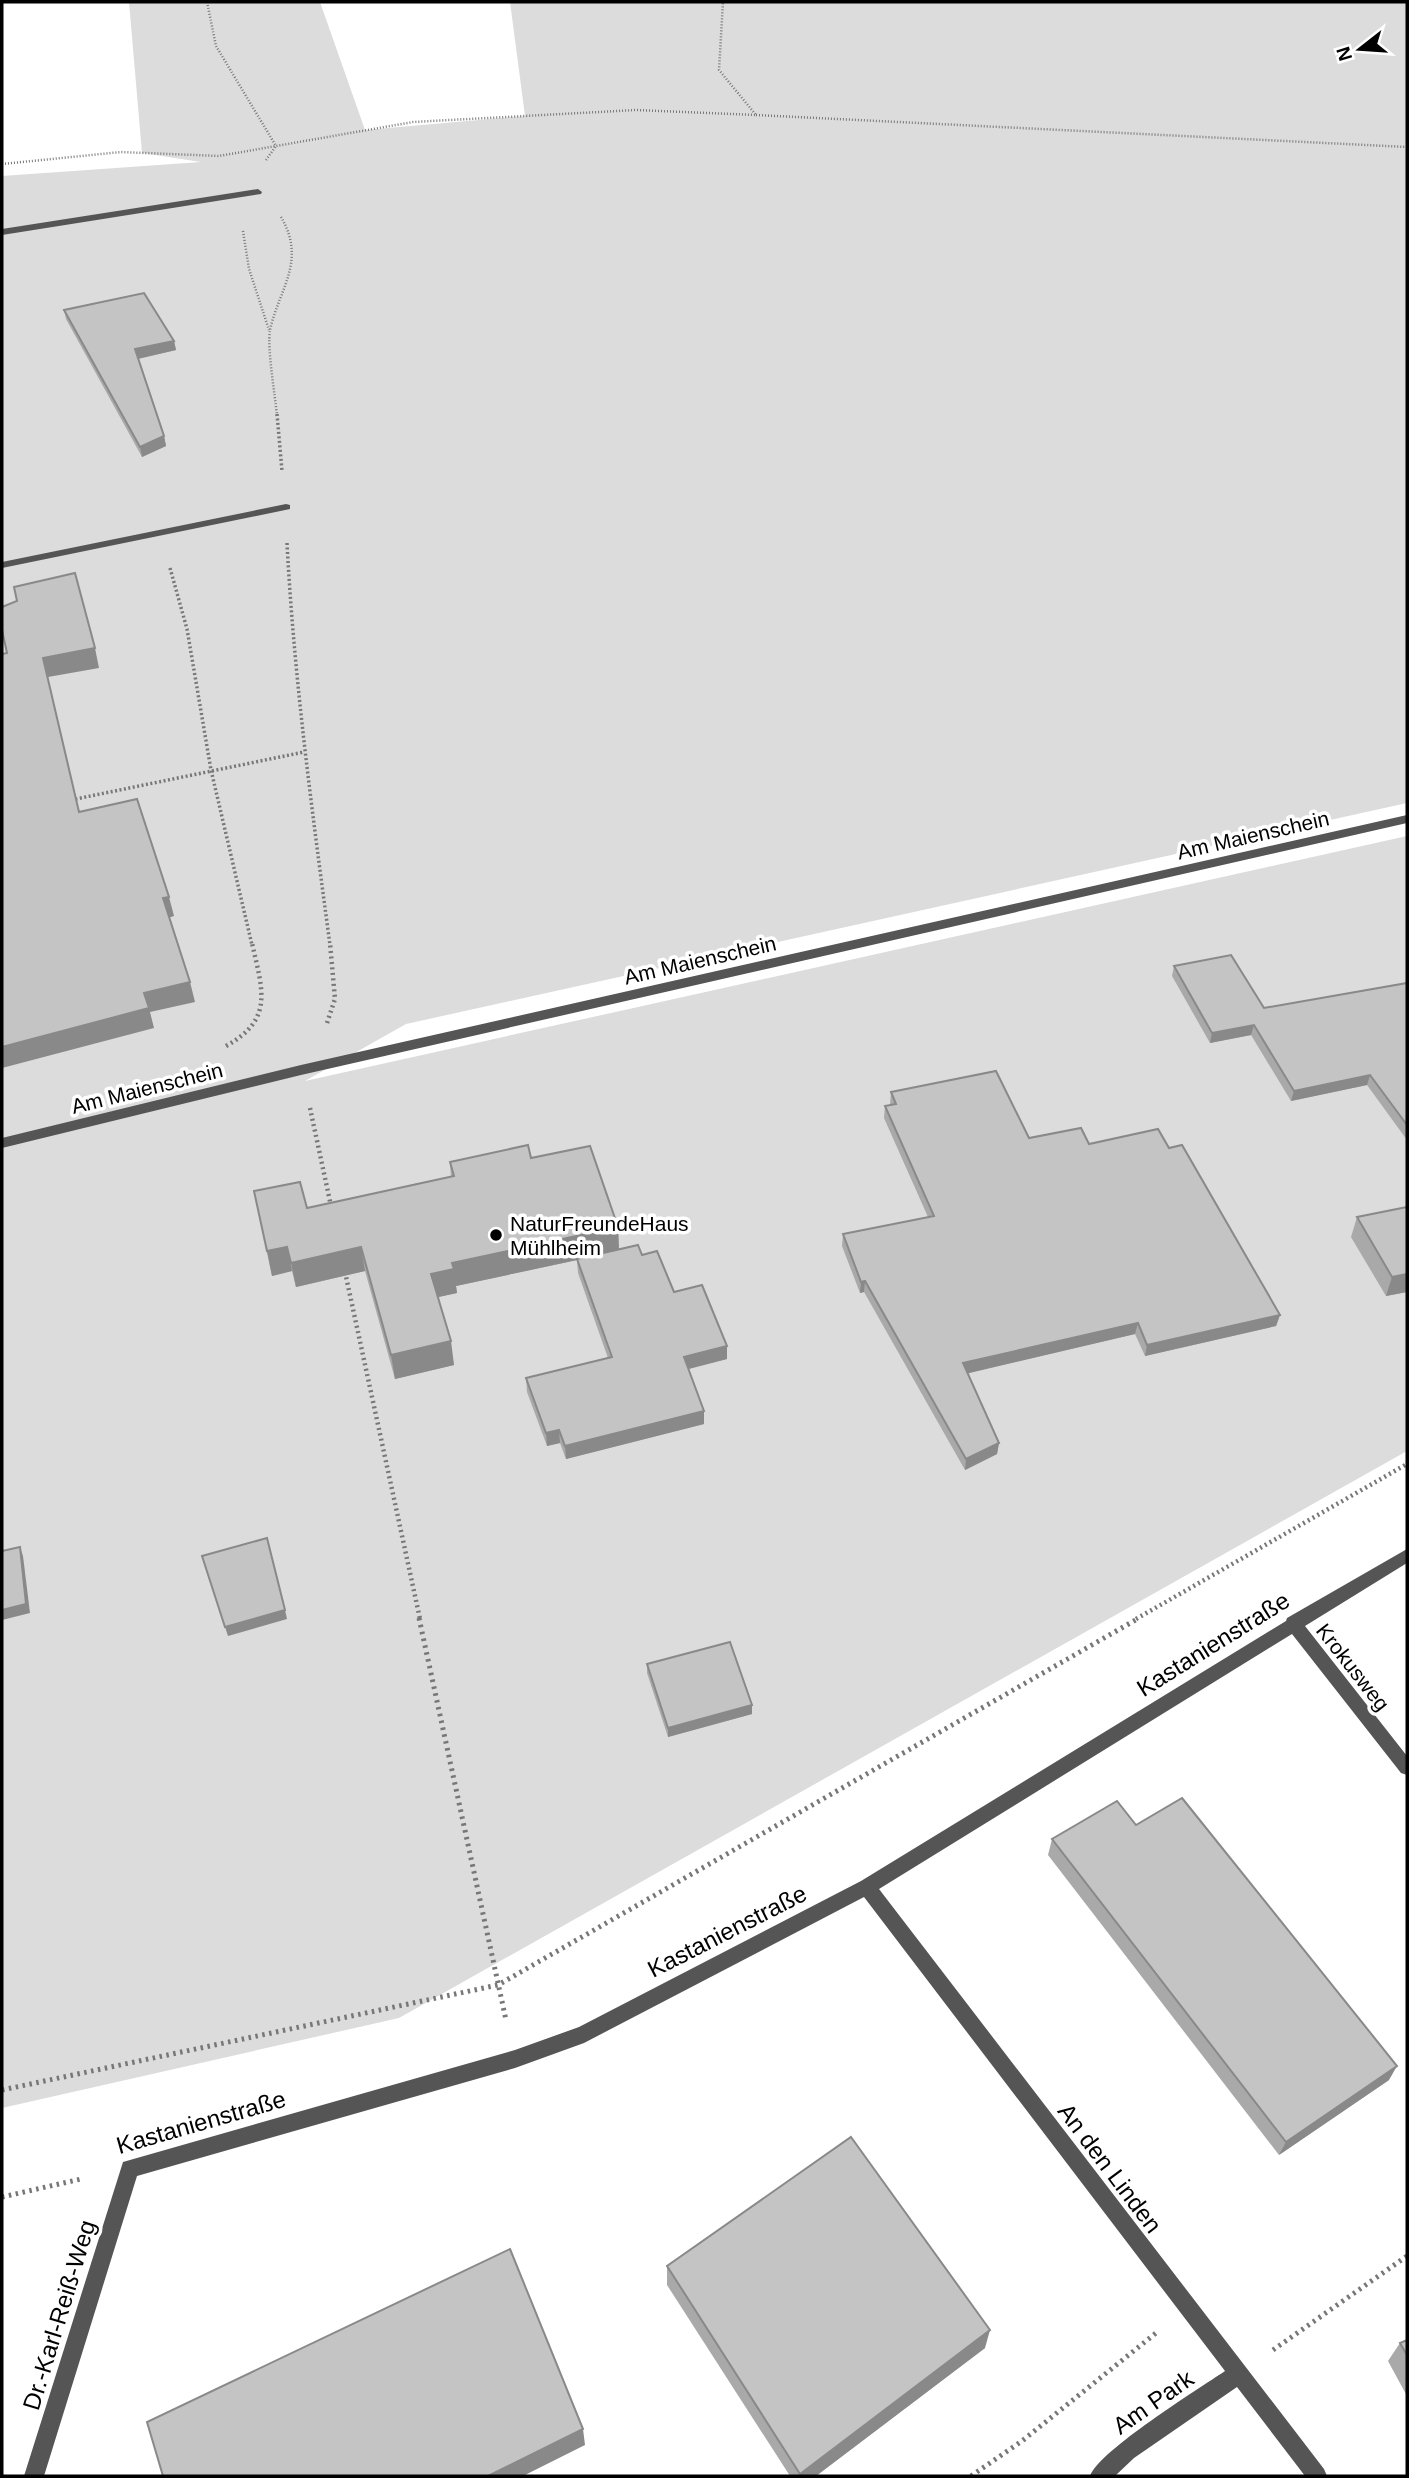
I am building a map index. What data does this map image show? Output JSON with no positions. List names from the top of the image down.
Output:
{
  "streets": {
    "street": [
      "Am Maienschein",
      "Kastanienstraße",
      "Krokusweg",
      "An den Linden",
      "Dr.-Karl-Reiß-Weg",
      "Am Park"
    ]
  },
  "crossings": [
    ["Kastanienstraße", "Krokusweg"],
    ["Kastanienstraße", "An den Linden"],
    ["Kastanienstraße", "Dr.-Karl-Reiß-Weg"],
    ["An den Linden", "Am Park"]
  ],
  "places": ["NaturFreundeHaus Mühlheim"],
  "north": "left"
}
